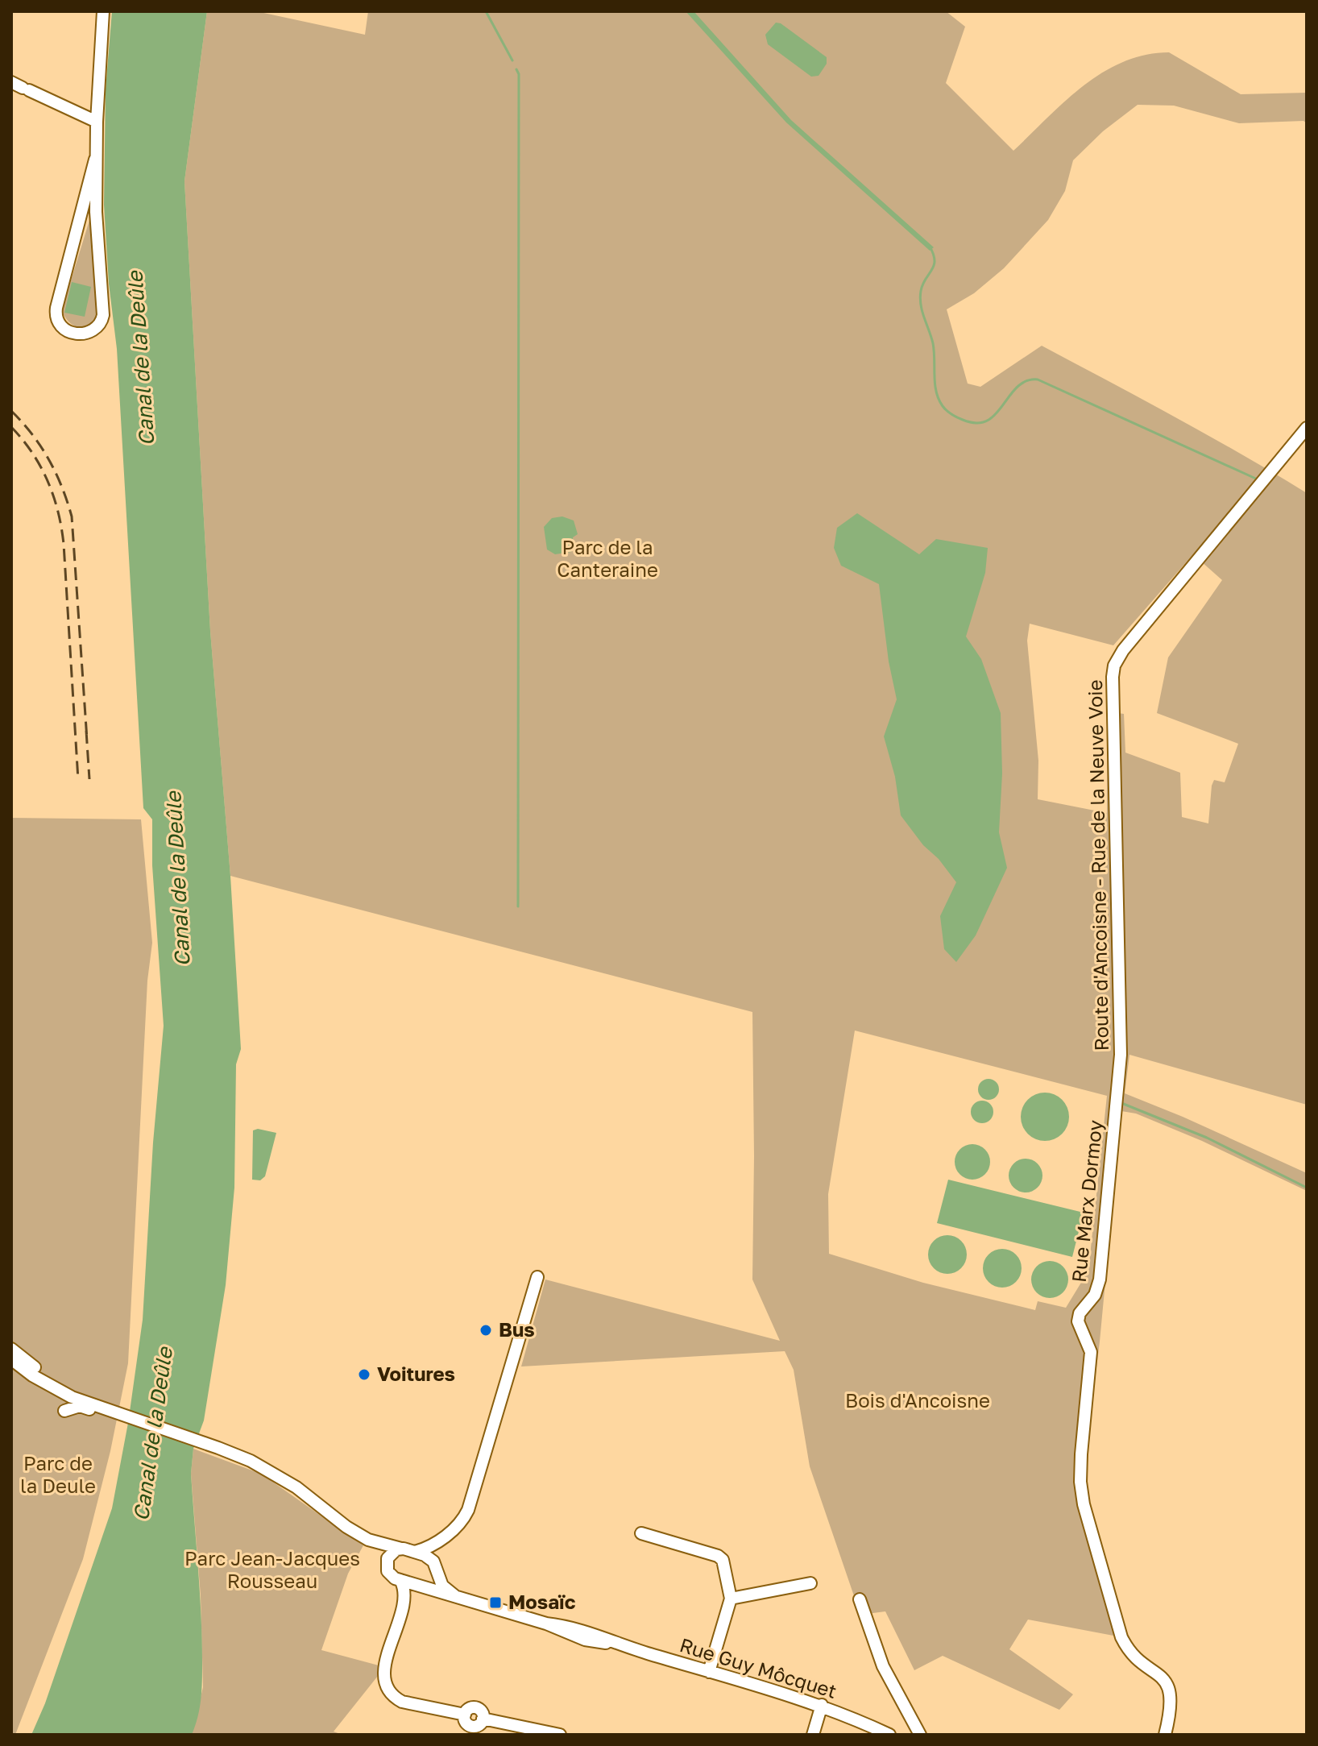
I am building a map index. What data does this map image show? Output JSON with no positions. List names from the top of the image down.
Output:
{
  "streets": {
    "street": ["Route d'Ancoisne - Rue de la Neuve Voie", "Rue Marx Dormoy", "Rue Guy Môcquet"]
  },
  "crossings": [
    ["Route d'Ancoisne - Rue de la Neuve Voie", "Rue Marx Dormoy"]
  ],
  "water": ["Canal de la Deûle"],
  "parks": [
    "Parc de la Canteraine",
    "Bois d'Ancoisne",
    "Parc de la Deule",
    "Parc Jean-Jacques Rousseau"
  ],
  "places": {
    "other": ["Bus", "Voitures"],
    "transit": ["Mosaïc"]
  }
}
